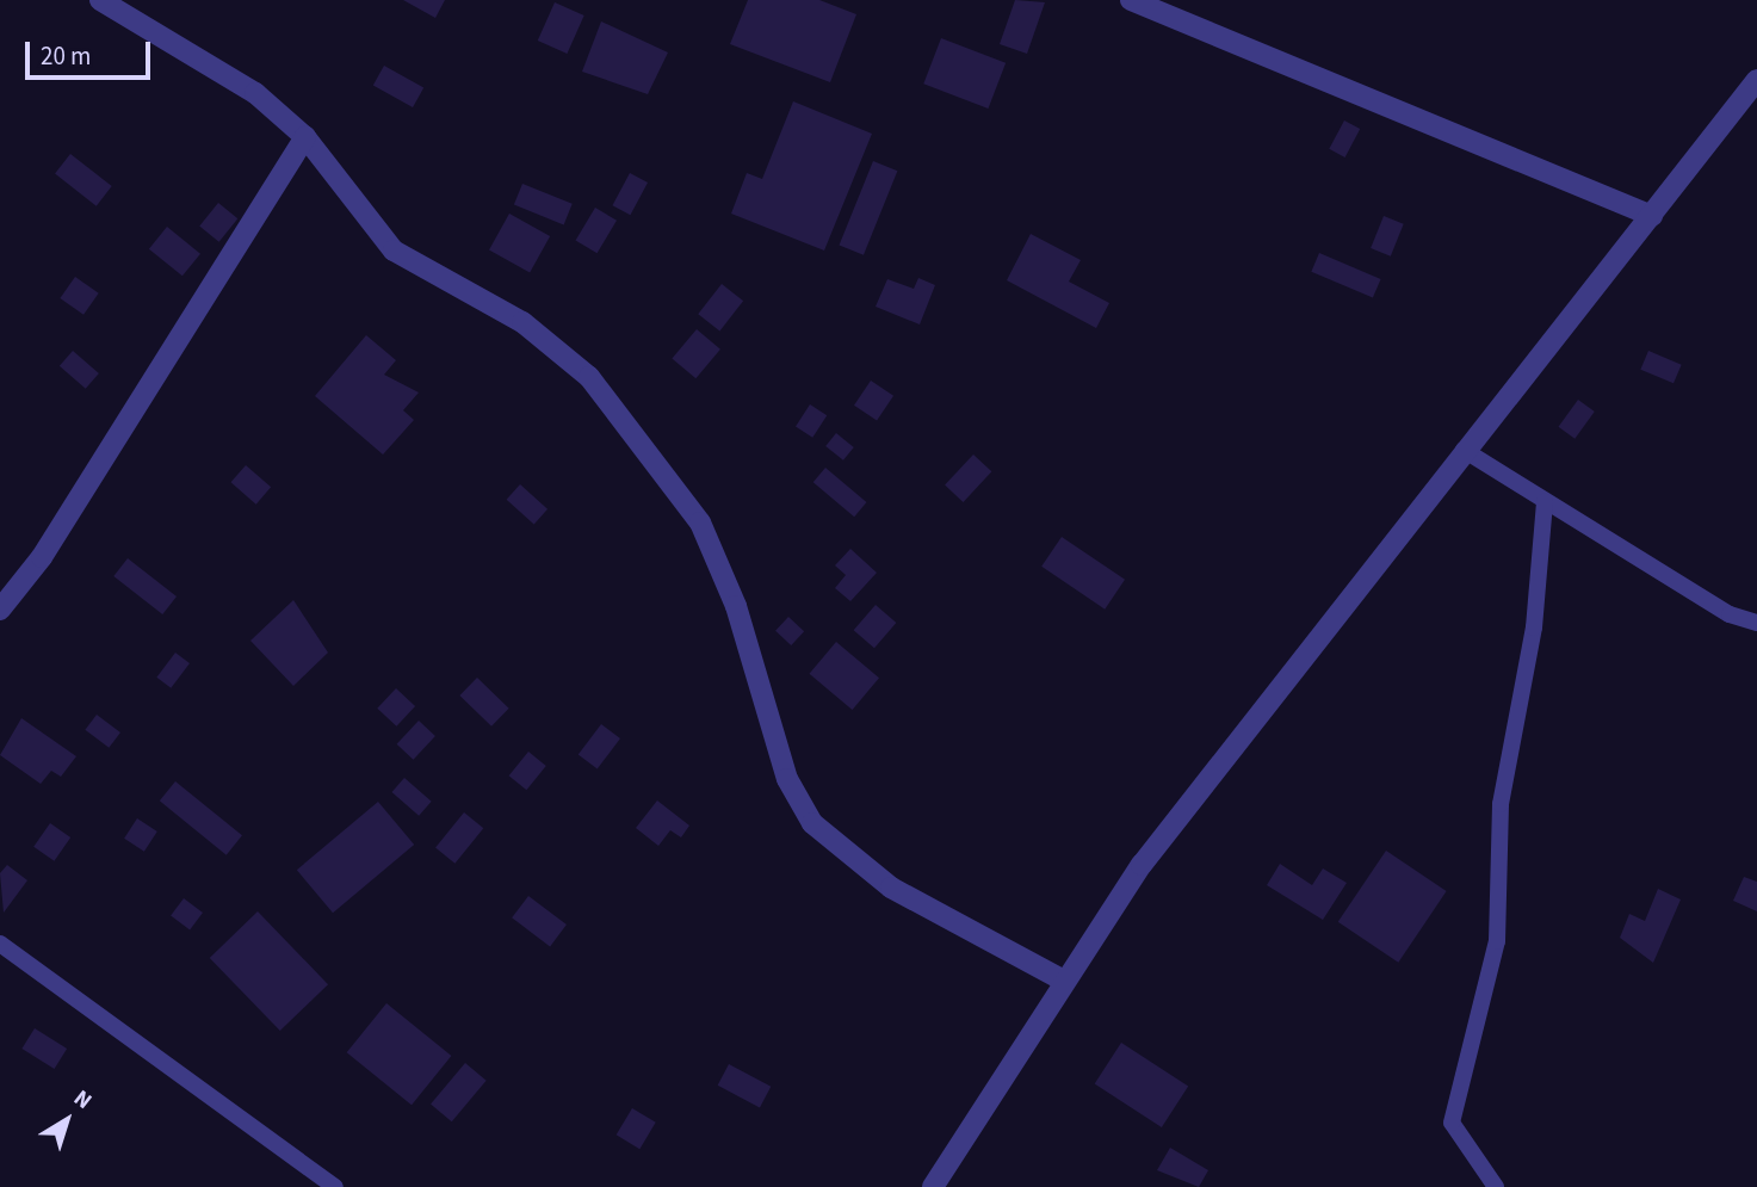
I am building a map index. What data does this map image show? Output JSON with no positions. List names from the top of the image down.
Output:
{
  "scale_bar": "20 m",
  "north": "top right"
}
